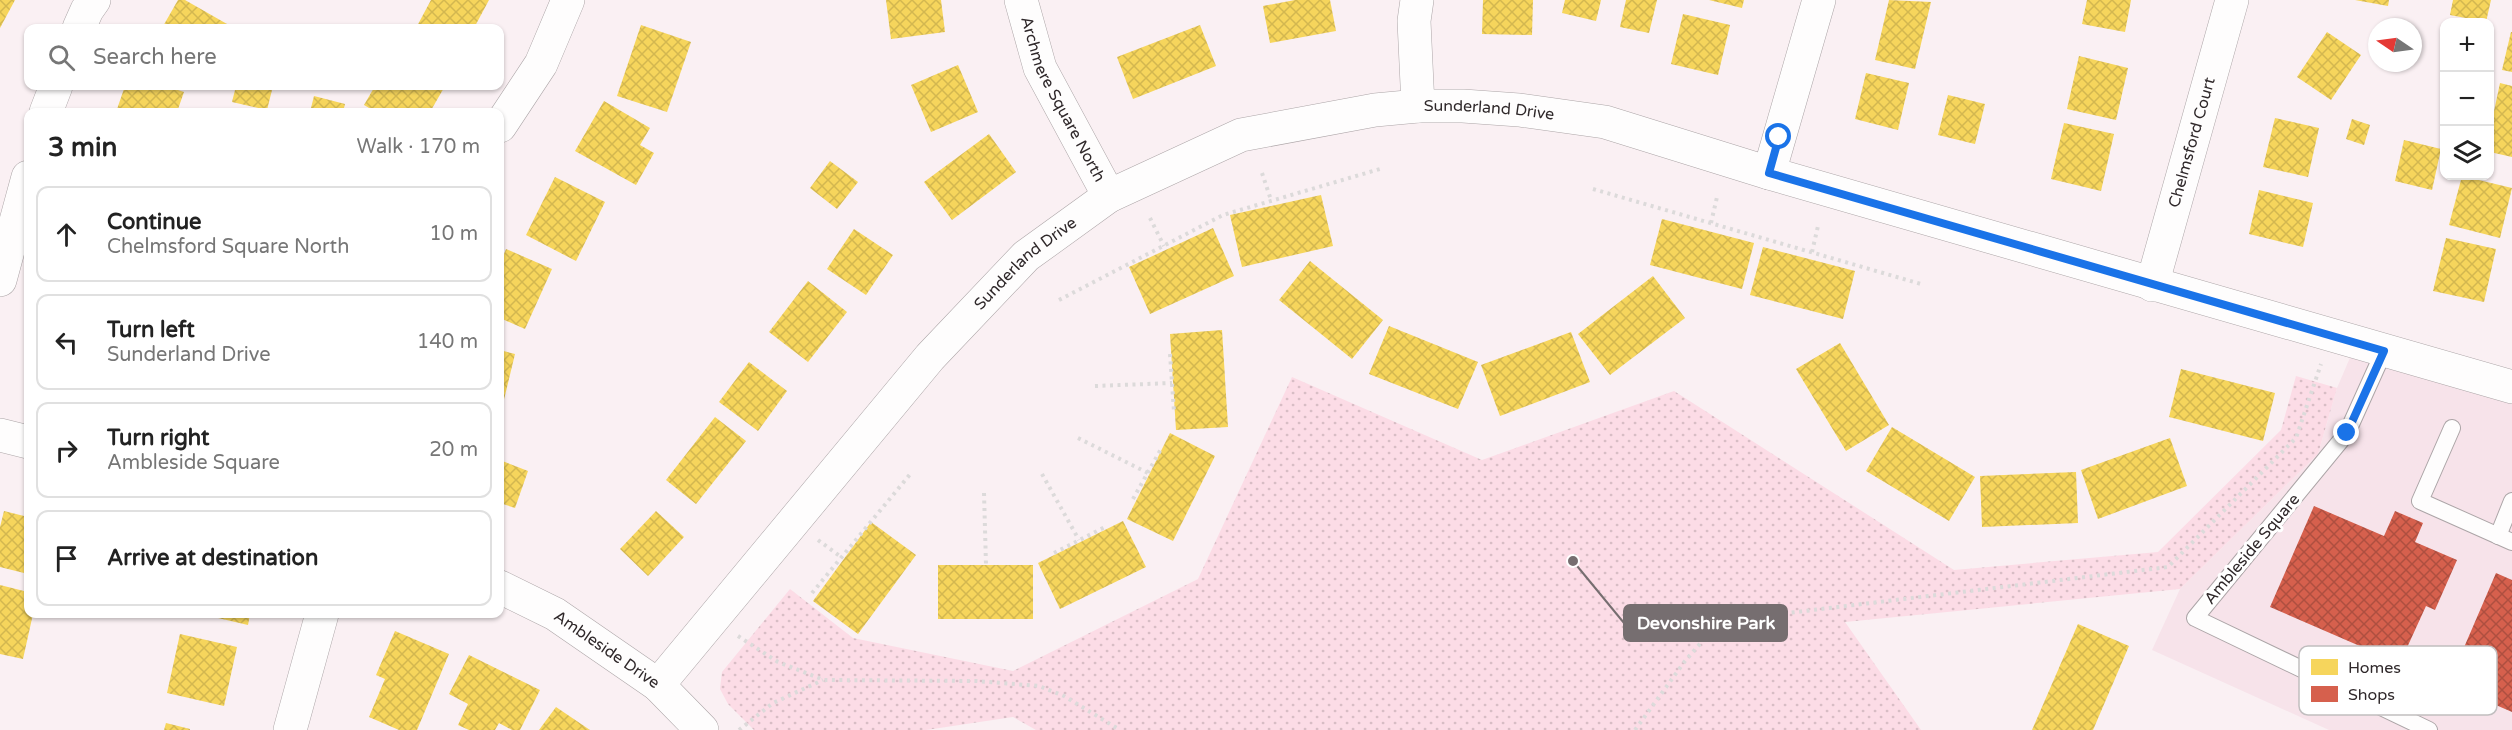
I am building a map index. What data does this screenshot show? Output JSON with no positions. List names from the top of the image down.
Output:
{
  "streets": {
    "street": [
      "Archmere Square North",
      "Sunderland Drive",
      "Chelmsford Court",
      "Ambleside Drive"
    ],
    "lane": ["Ambleside Square"]
  },
  "crossings": [
    ["Archmere Square North", "Sunderland Drive"],
    ["Sunderland Drive", "Chelmsford Court"],
    ["Sunderland Drive", "Ambleside Square"],
    ["Sunderland Drive", "Ambleside Drive"]
  ],
  "places": ["Devonshire Park"],
  "legend": ["Homes", "Shops"],
  "north": "left",
  "page": {
    "map_buttons": ["+", "−"],
    "search": "Search here",
    "heading": ["3 min", "Walk · 170 m"],
    "list": [
      ["Continue", "Chelmsford Square North", "10 m"],
      ["Turn left", "Sunderland Drive", "140 m"],
      ["Turn right", "Ambleside Square", "20 m"],
      "Arrive at destination"
    ]
  }
}
